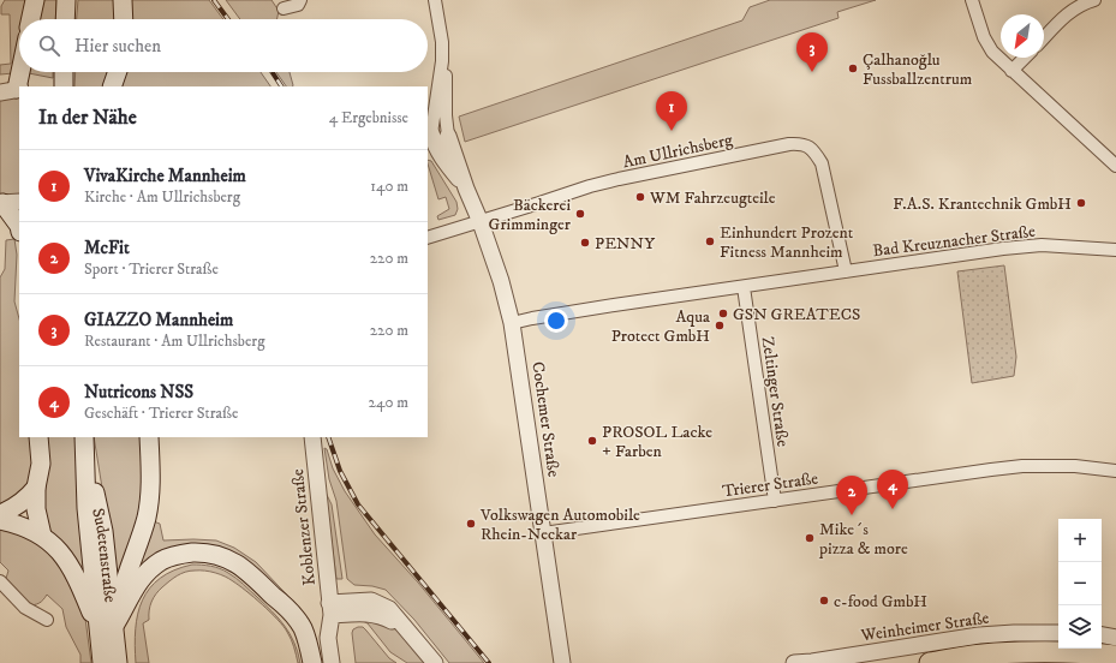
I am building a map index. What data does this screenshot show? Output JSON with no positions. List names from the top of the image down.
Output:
{
  "streets": {
    "main road": ["Sudetenstraße"],
    "street": [
      "Am Ullrichsberg",
      "Bad Kreuznacher Straße",
      "Zeltinger Straße",
      "Cochemer Straße",
      "Trierer Straße",
      "Koblenzer Straße",
      "Weinheimer Straße"
    ]
  },
  "crossings": [
    ["Am Ullrichsberg", "Bad Kreuznacher Straße"],
    ["Am Ullrichsberg", "Cochemer Straße"],
    ["Bad Kreuznacher Straße", "Zeltinger Straße"],
    ["Bad Kreuznacher Straße", "Cochemer Straße"],
    ["Zeltinger Straße", "Trierer Straße"],
    ["Cochemer Straße", "Trierer Straße"]
  ],
  "places": [
    "Çalhanoğlu Fussballzentrum",
    "WM Fahrzeugteile",
    "F.A.S. Krantechnik GmbH",
    "Bäckerei Grimminger",
    "Einhundert Prozent Fitness Mannheim",
    "PENNY",
    "GSN GREATECS",
    "Aqua Protect GmbH",
    "PROSOL Lacke + Farben",
    "Volkswagen Automobile Rhein-Neckar",
    "Mike´s pizza & more",
    "c-food GmbH"
  ],
  "north": "bottom left",
  "page": {
    "search": "Hier suchen",
    "pins": [
      "3",
      "1",
      "4",
      "2"
    ],
    "heading": ["In der Nähe", "4 Ergebnisse"],
    "list": [
      {
        "mark": "1",
        "name": "VivaKirche Mannheim",
        "note": "Kirche · Am Ullrichsberg",
        "value": "140 m"
      },
      {
        "mark": "2",
        "name": "McFit",
        "note": "Sport · Trierer Straße",
        "value": "220 m"
      },
      {
        "mark": "3",
        "name": "GIAZZO Mannheim",
        "note": "Restaurant · Am Ullrichsberg",
        "value": "220 m"
      },
      {
        "mark": "4",
        "name": "Nutricons NSS",
        "note": "Geschäft · Trierer Straße",
        "value": "240 m"
      }
    ],
    "map_buttons": ["+", "−"]
  }
}
